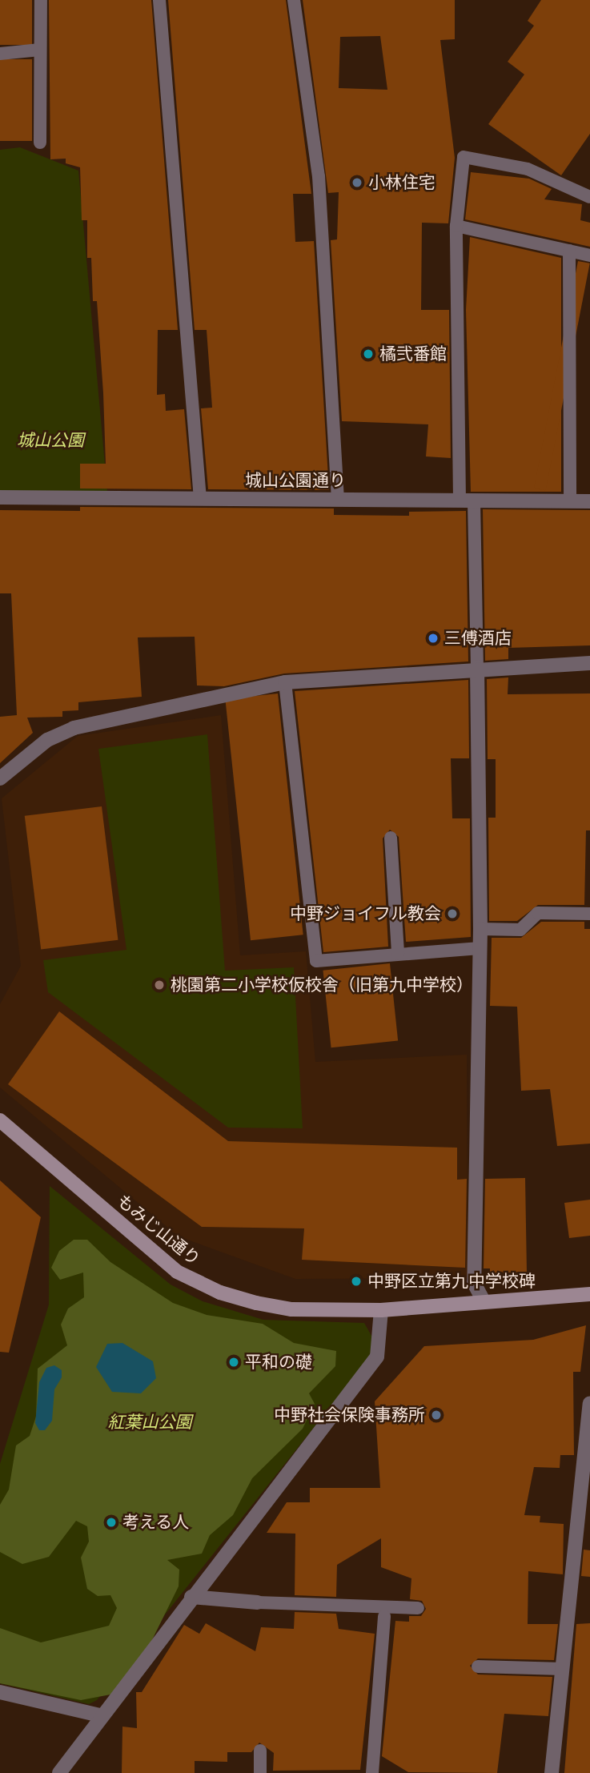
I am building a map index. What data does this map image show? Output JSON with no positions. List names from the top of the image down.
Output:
{
  "streets": {
    "street": ["城山公園通り", "もみじ山通り"]
  },
  "parks": ["城山公園", "紅葉山公園"],
  "places": [
    "小林住宅",
    "橘弐番館",
    "三傅酒店",
    "中野ジョイフル教会",
    "桃園第二小学校仮校舎（旧第九中学校）",
    "中野区立第九中学校碑",
    "平和の礎",
    "中野社会保険事務所",
    "考える人"
  ]
}
